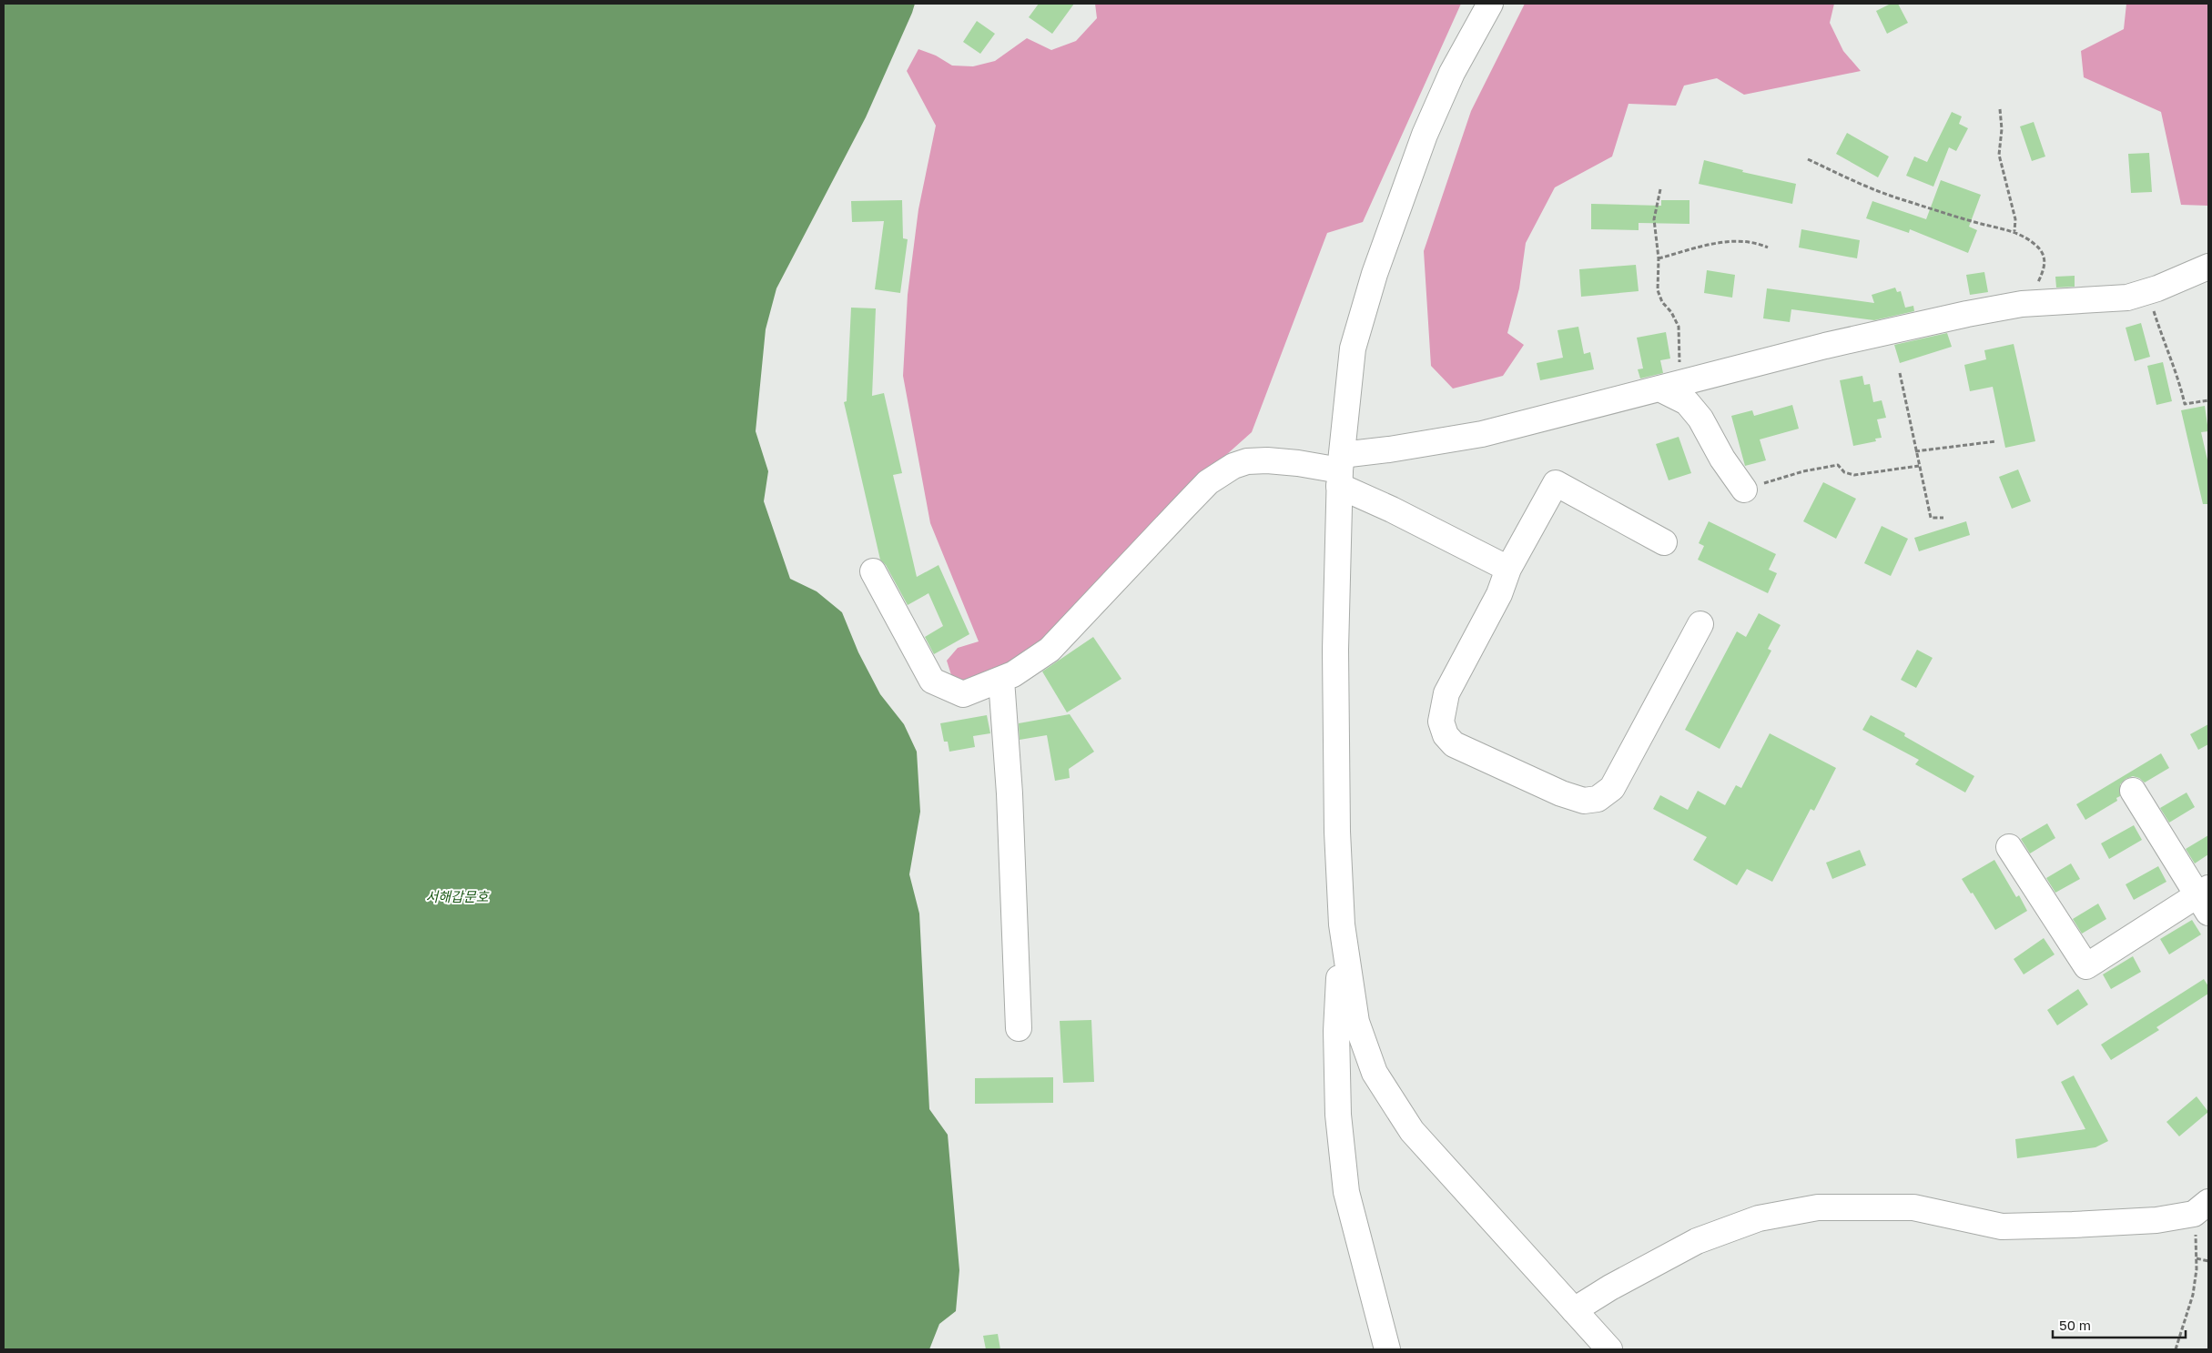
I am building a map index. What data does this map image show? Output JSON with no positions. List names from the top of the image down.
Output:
{
  "water": ["서해갑문호"],
  "scale_bar": "50 m"
}
